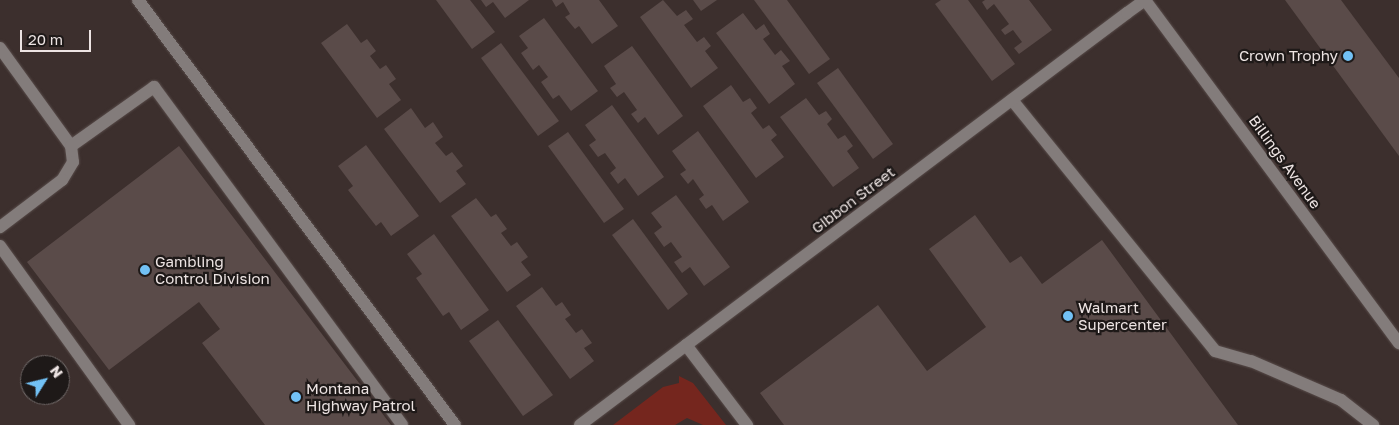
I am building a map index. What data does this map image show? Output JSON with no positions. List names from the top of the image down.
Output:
{
  "streets": {
    "street": ["Billings Avenue", "Gibbon Street"]
  },
  "crossings": [
    ["Billings Avenue", "Gibbon Street"]
  ],
  "places": [
    "Crown Trophy",
    "Gambling Control Division",
    "Walmart Supercenter",
    "Montana Highway Patrol"
  ],
  "scale_bar": "20 m",
  "north": "top right"
}
